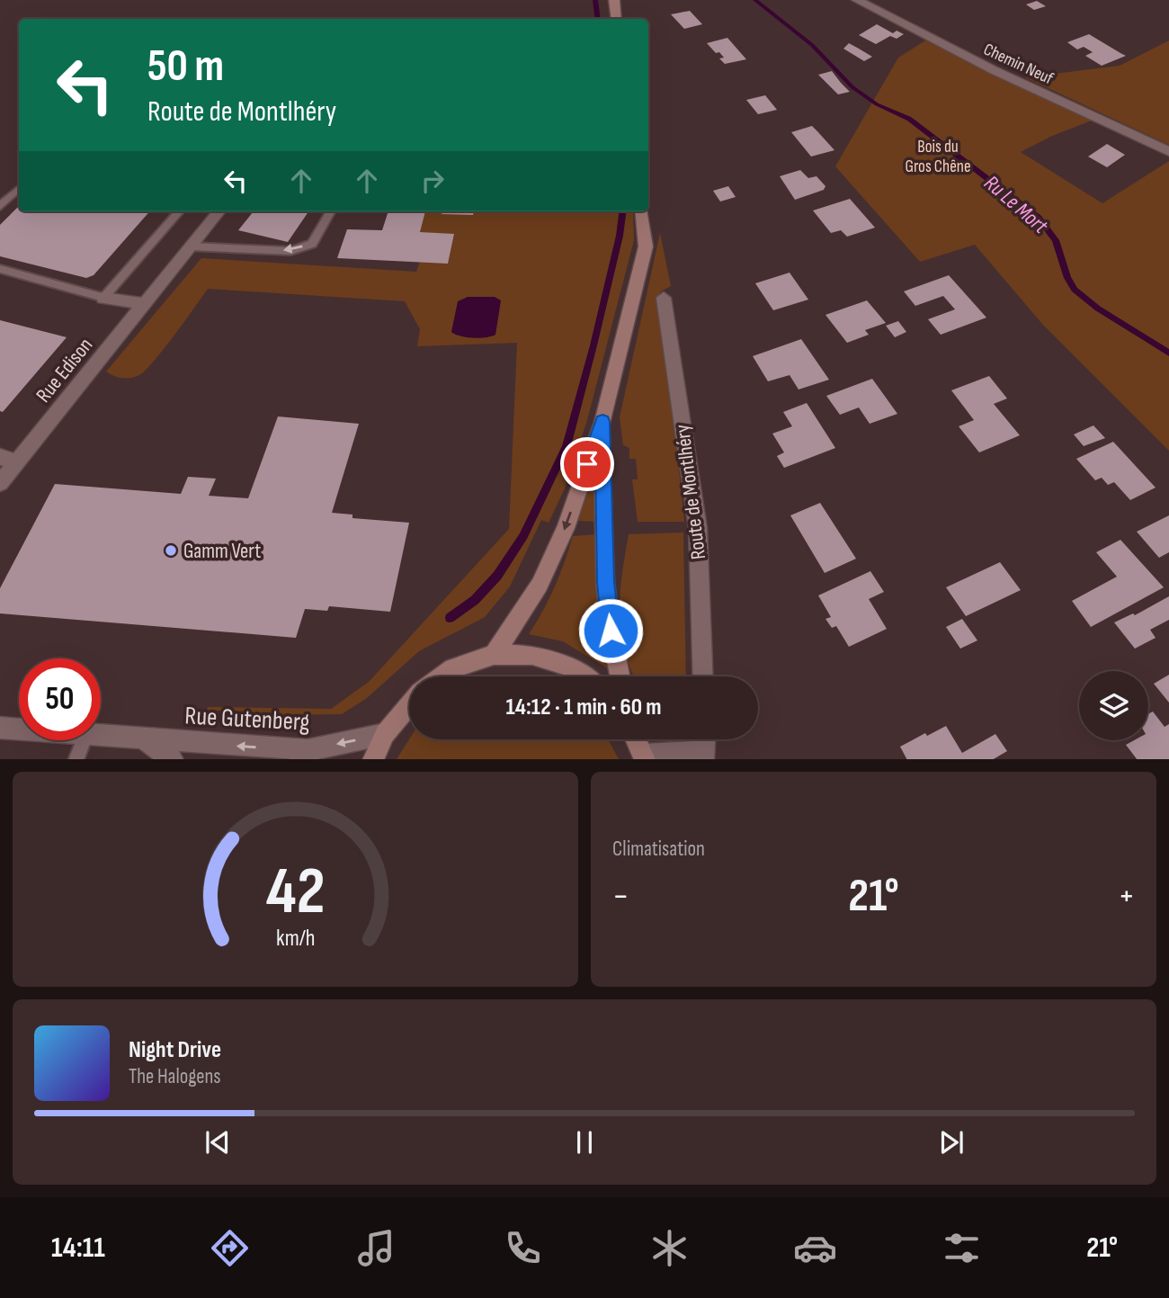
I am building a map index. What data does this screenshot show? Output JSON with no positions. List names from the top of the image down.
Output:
{
  "streets": {
    "street": [
      "Chemin Neuf",
      "Rue Edison",
      "Route de Montlhéry",
      "Rue Gutenberg"
    ]
  },
  "one_way": ["Rue Gutenberg"],
  "water": ["Ru Le Mort"],
  "parks": ["Bois du Gros Chêne"],
  "places": ["Gamm Vert"],
  "page": {
    "turn": ["50 m", "Route de Montlhéry"],
    "limit": "50",
    "trip": "14:12 · 1 min · 60 m",
    "tile": "Climatisation",
    "heat": ["−", "21°", "+"],
    "song": ["Night Drive", "The Halogens"],
    "tabs": ["14:11", "21°"],
    "gauge": ["42", "km/h"]
  }
}
